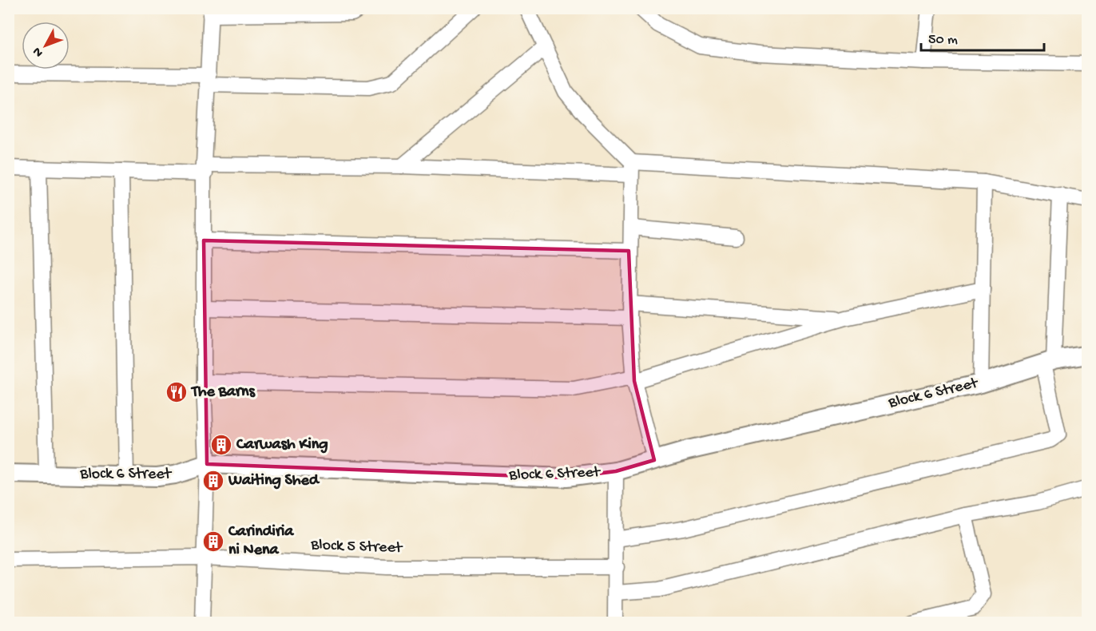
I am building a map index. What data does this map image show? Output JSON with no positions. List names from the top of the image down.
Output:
{
  "streets": {
    "street": ["Block 6 Street", "Block 5 Street"]
  },
  "places": {
    "restaurant": ["The Barns"],
    "building": ["Carwash King", "Waiting Shed", "Carindiria ni Nena"]
  },
  "scale_bar": "50 m",
  "north": "bottom left"
}
